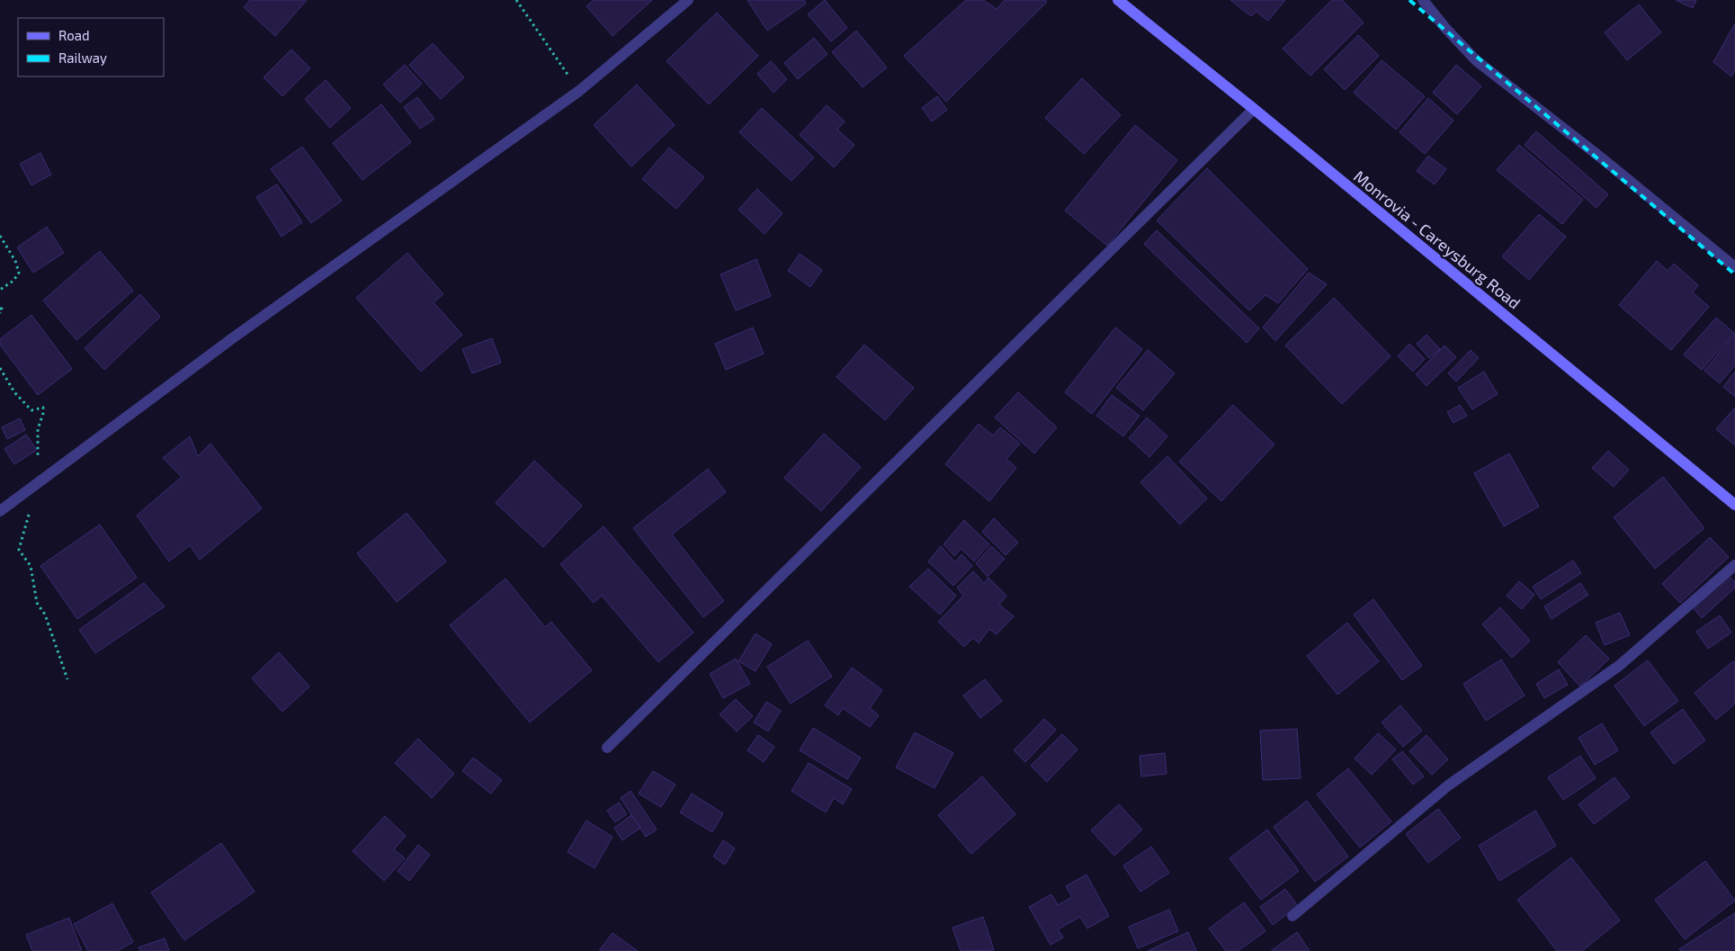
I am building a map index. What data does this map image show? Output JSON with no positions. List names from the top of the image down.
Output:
{
  "streets": {
    "main road": ["Monrovia - Careysburg Road"]
  },
  "legend": ["Road", "Railway"]
}
